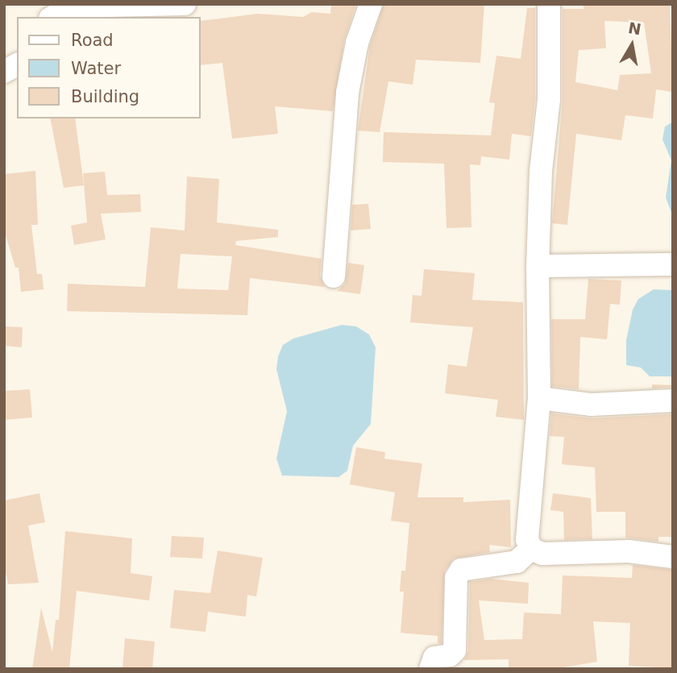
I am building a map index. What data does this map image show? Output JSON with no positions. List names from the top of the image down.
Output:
{
  "legend": ["Road", "Water", "Building"],
  "north": "top"
}
